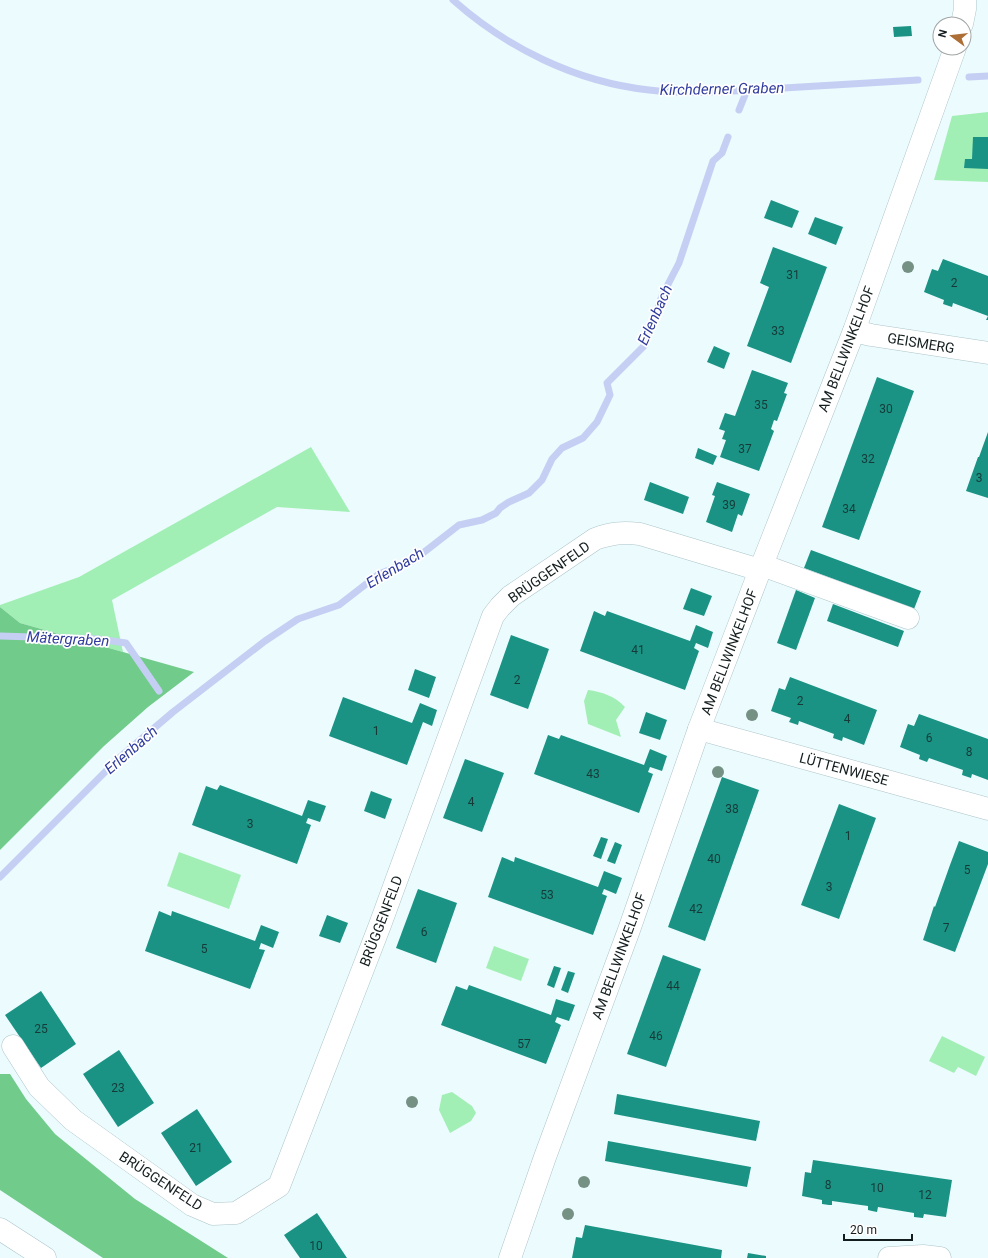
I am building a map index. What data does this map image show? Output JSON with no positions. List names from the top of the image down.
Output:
{
  "streets": {
    "main road": [
      "GEISMERG",
      "AM BELLWINKELHOF",
      "BRÜGGENFELD",
      "LÜTTENWIESE"
    ]
  },
  "crossings": [
    ["GEISMERG", "AM BELLWINKELHOF"],
    ["AM BELLWINKELHOF", "BRÜGGENFELD"],
    ["AM BELLWINKELHOF", "LÜTTENWIESE"]
  ],
  "water": ["Kirchderner Graben", "Erlenbach", "Mätergraben"],
  "house_numbers": [
    "31",
    "2",
    "33",
    "35",
    "30",
    "37",
    "32",
    "3",
    "39",
    "34",
    "41",
    "2",
    "2",
    "4",
    "1",
    "6",
    "8",
    "43",
    "4",
    "38",
    "3",
    "1",
    "40",
    "5",
    "3",
    "53",
    "42",
    "7",
    "6",
    "5",
    "44",
    "25",
    "46",
    "57",
    "23",
    "21",
    "8",
    "10",
    "12",
    "10"
  ],
  "scale_bar": "20 m",
  "north": "left"
}
